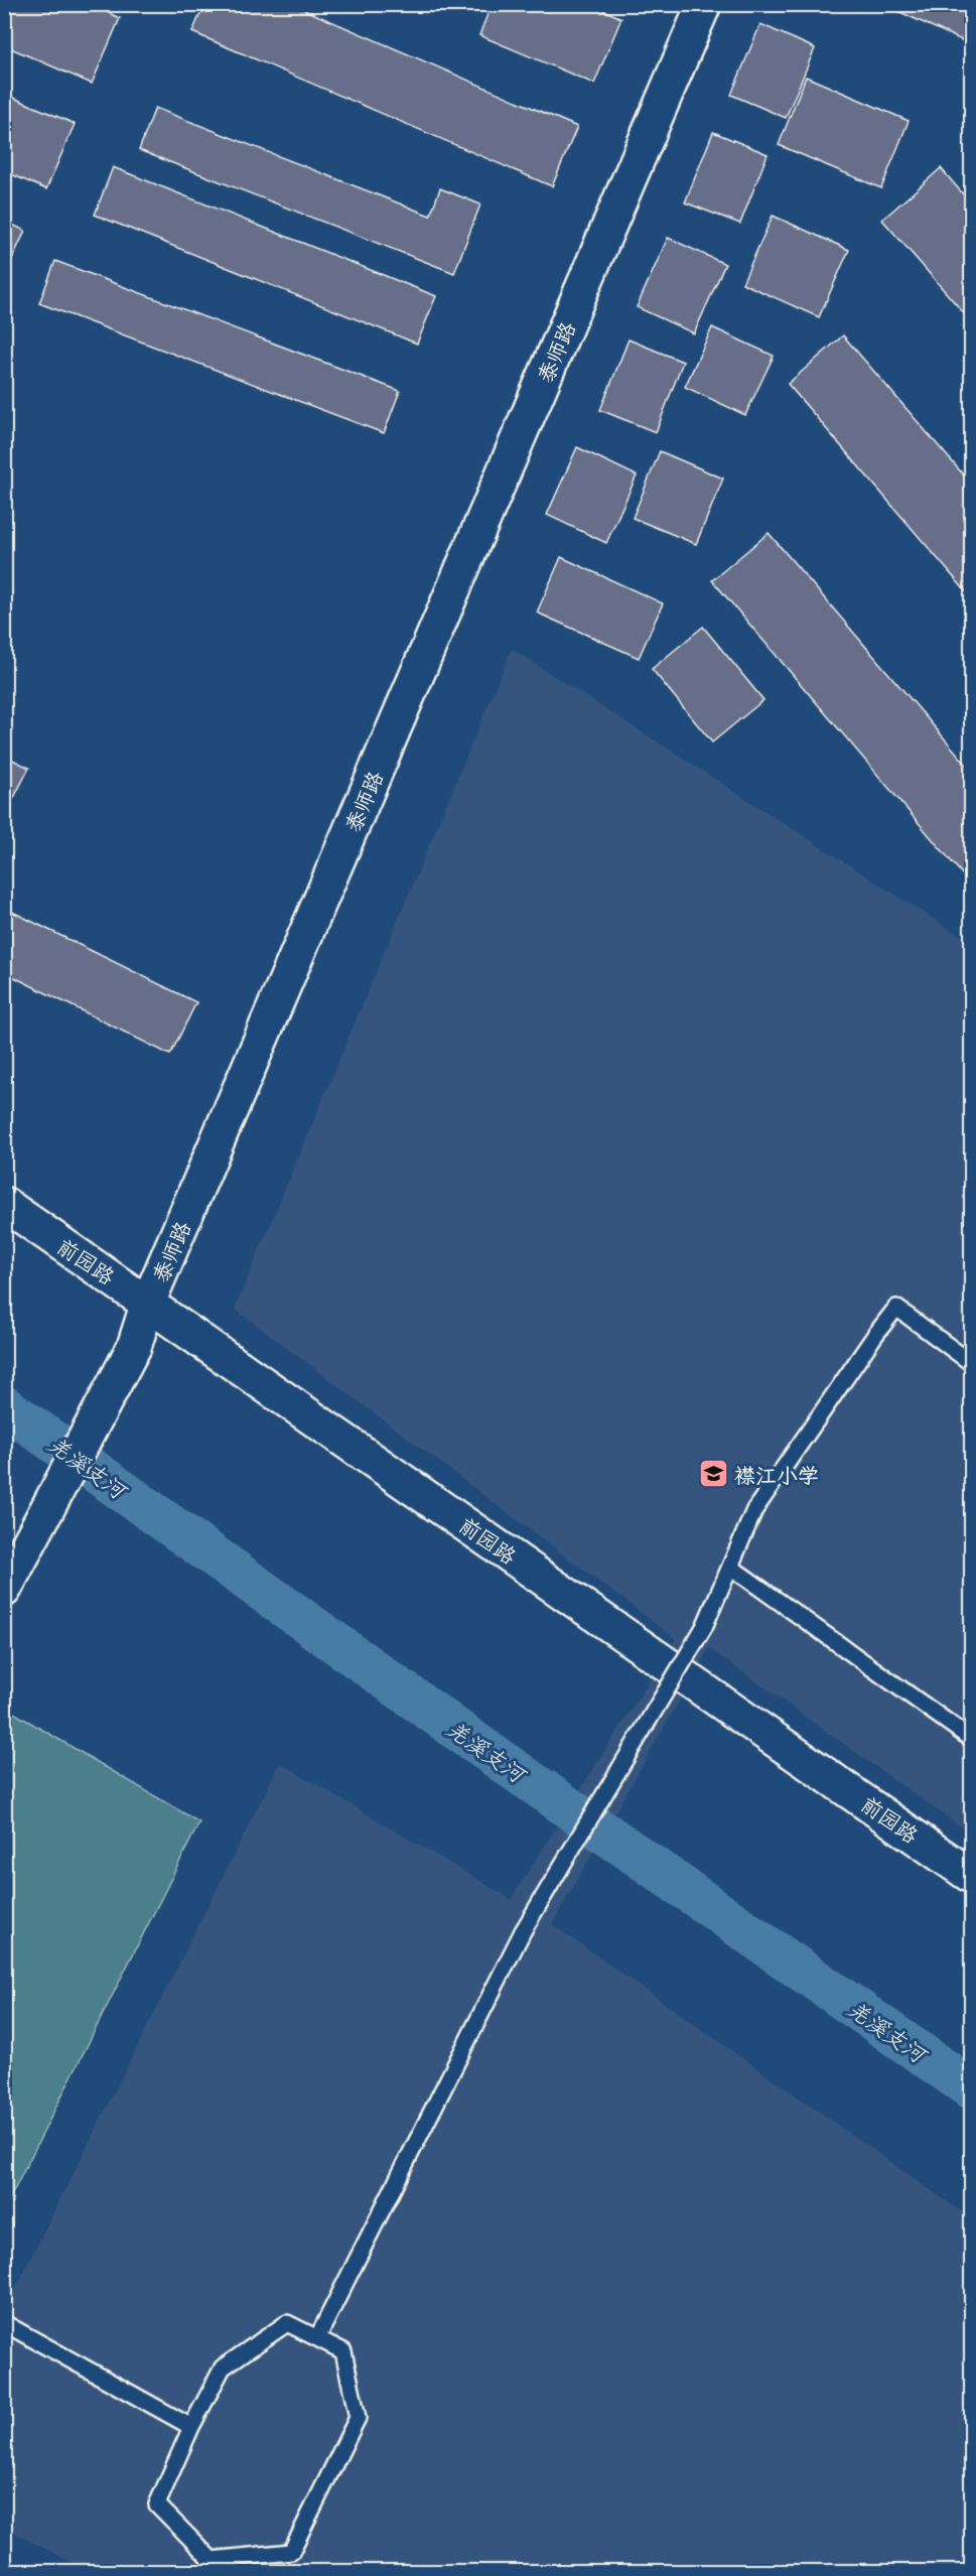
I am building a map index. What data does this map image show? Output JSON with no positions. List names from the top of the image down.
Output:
{
  "streets": {
    "street": ["泰师路", "前园路"]
  },
  "crossings": [
    ["泰师路", "前园路"]
  ],
  "water": ["羌溪支河"],
  "places": {
    "school or university": ["襟江小学"]
  }
}
